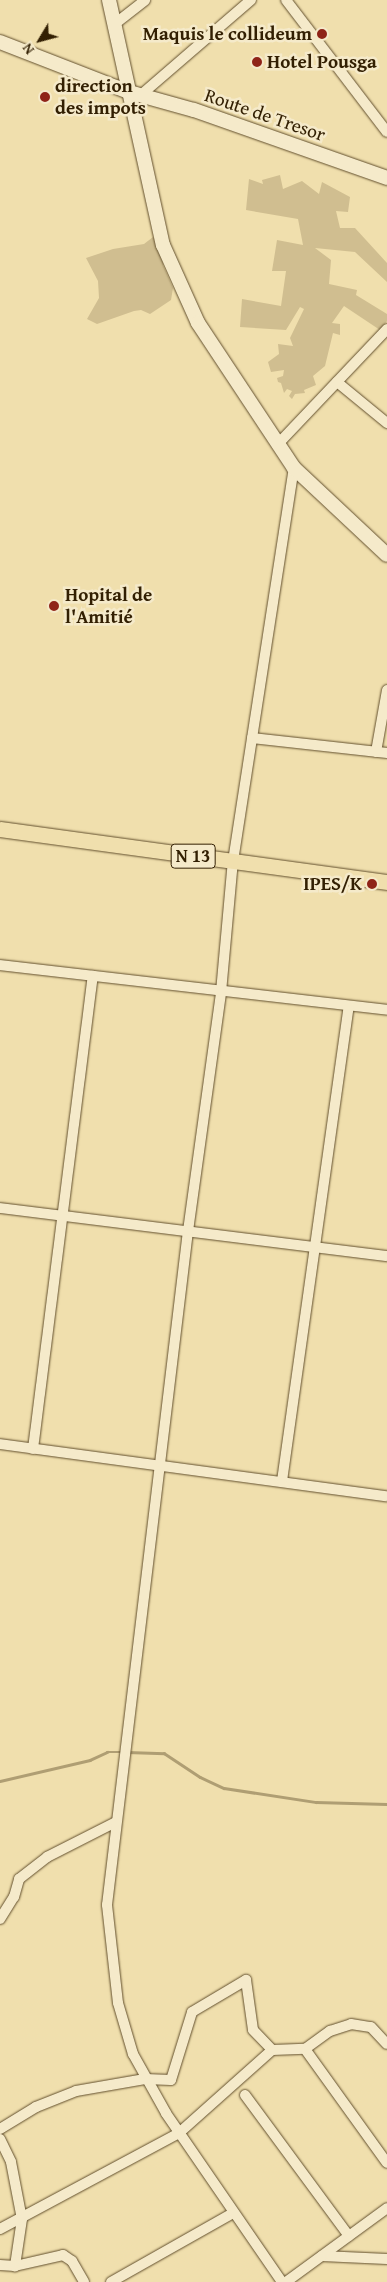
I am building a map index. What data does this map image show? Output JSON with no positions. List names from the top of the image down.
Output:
{
  "streets": {
    "main road": ["N 13"],
    "street": ["Route de Tresor"]
  },
  "places": [
    "Maquis le collideum",
    "Hotel Pousga",
    "direction des impots",
    "Hopital de l'Amitié",
    "IPES/K"
  ],
  "north": "bottom left"
}
